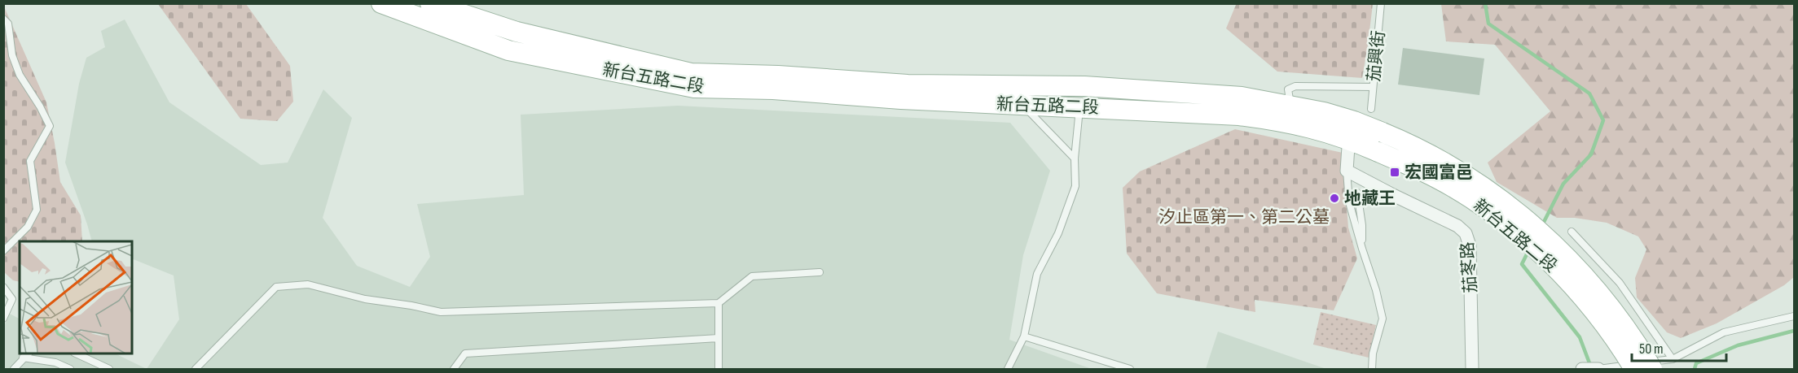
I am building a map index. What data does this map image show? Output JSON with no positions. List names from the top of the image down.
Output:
{
  "streets": {
    "main road": ["新台五路二段"],
    "street": ["茄苳路"],
    "lane": ["茄興街"]
  },
  "parks": ["汐止區第一、第二公墓"],
  "places": {
    "transit": ["宏國富邑"],
    "other": ["地藏王"]
  },
  "scale_bar": "50 m"
}
